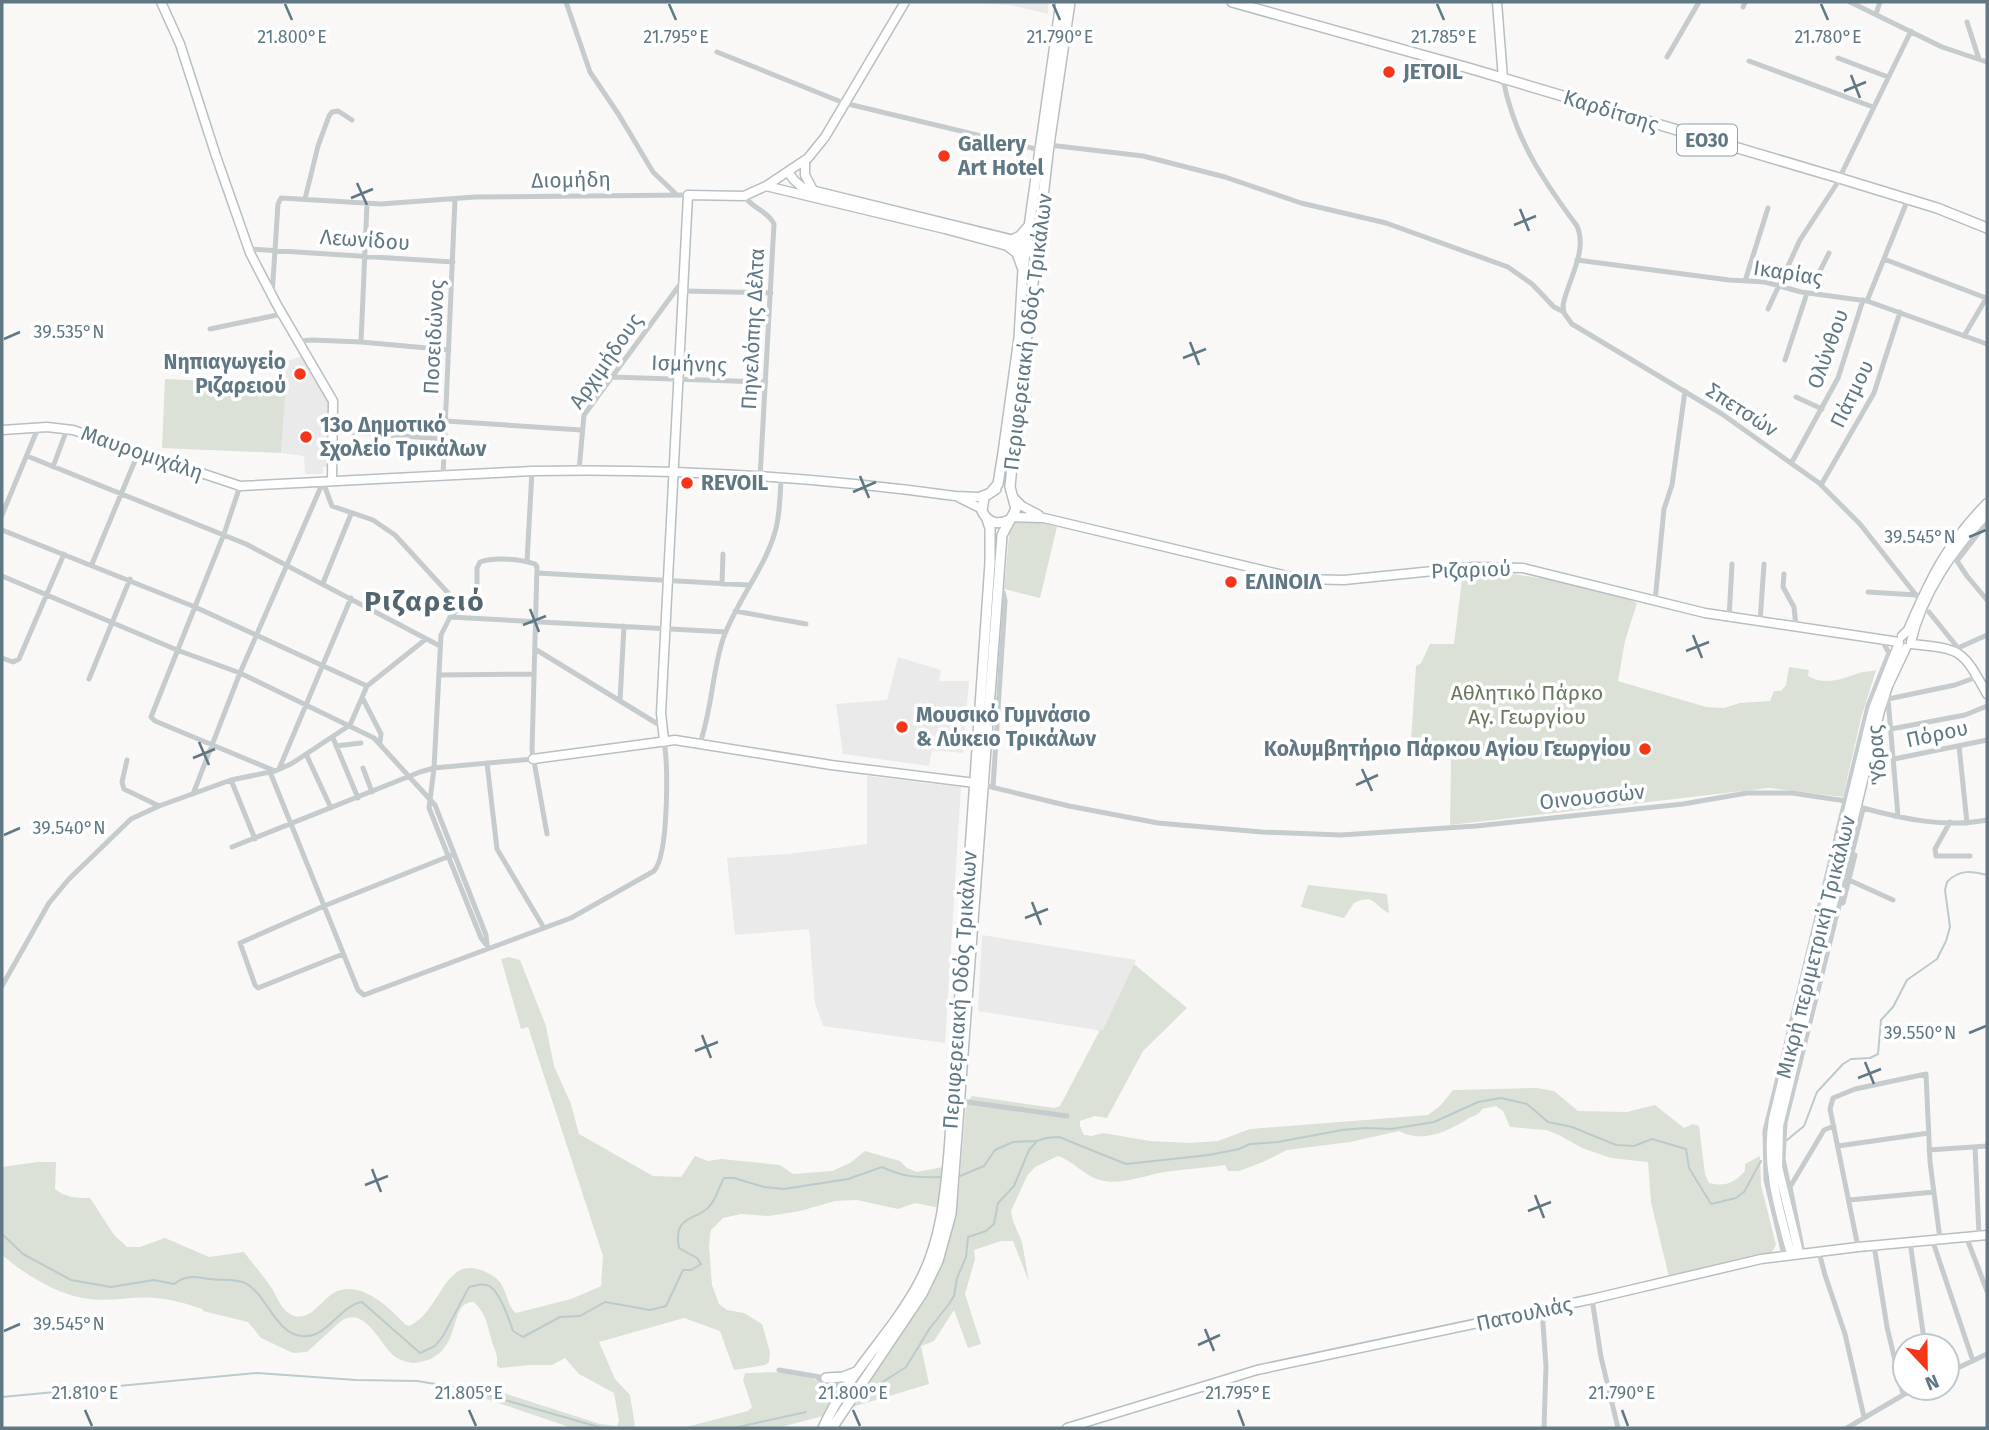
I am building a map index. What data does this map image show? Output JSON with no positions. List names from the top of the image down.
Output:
{
  "streets": {
    "main road": ["Καρδίτσης", "ΕΟ30", "Περιφερειακή Οδός Τρικάλων"],
    "street": [
      "Διομήδη",
      "Λεωνίδου",
      "Ικαρίας",
      "Πηνελόπης Δέλτα",
      "Ποσειδώνος",
      "Ολύνθου",
      "Αρχιμήδους",
      "Ισμήνης",
      "Πάτμου",
      "Σπετσών",
      "Μαυρομιχάλη",
      "Ριζαριού",
      "Πόρου",
      "Ύδρας",
      "Οινουσσών",
      "Μικρή περιμετρική Τρικάλων",
      "Πατουλιάς"
    ]
  },
  "crossings": [
    ["Καρδίτσης", "Ολύνθου"],
    ["Διομήδη", "Ποσειδώνος"],
    ["Λεωνίδου", "Ποσειδώνος"],
    ["Ικαρίας", "Ολύνθου"],
    ["Ικαρίας", "Πάτμου"],
    ["Πηνελόπης Δέλτα", "Ισμήνης"],
    ["Περιφερειακή Οδός Τρικάλων", "Σπετσών"],
    ["Περιφερειακή Οδός Τρικάλων", "Ριζαριού"],
    ["Περιφερειακή Οδός Τρικάλων", "Οινουσσών"],
    ["Ολύνθου", "Σπετσών"],
    ["Αρχιμήδους", "Ισμήνης"],
    ["Πάτμου", "Σπετσών"],
    ["Σπετσών", "Μικρή περιμετρική Τρικάλων"],
    ["Ριζαριού", "Μικρή περιμετρική Τρικάλων"],
    ["Πόρου", "Ύδρας"],
    ["Μικρή περιμετρική Τρικάλων", "Πατουλιάς"]
  ],
  "districts": ["Ριζαρειό"],
  "parks": ["Αθλητικό Πάρκο Αγ. Γεωργίου"],
  "places": [
    "JETOIL",
    "Gallery Art Hotel",
    "Νηπιαγωγείο Ριζαρειού",
    "13ο Δημοτικό Σχολείο Τρικάλων",
    "REVOIL",
    "ΕΛΙΝΟΙΛ",
    "Μουσικό Γυμνάσιο & Λύκειο Τρικάλων",
    "Κολυμβητήριο Πάρκου Αγίου Γεωργίου"
  ],
  "north": "bottom",
  "coordinates": [
    "21.800°E",
    "21.795°E",
    "21.790°E",
    "21.780°E",
    "21.785°E",
    "39.535°N",
    "39.545°N",
    "39.540°N",
    "39.550°N",
    "21.810°E",
    "21.805°E"
  ]
}
